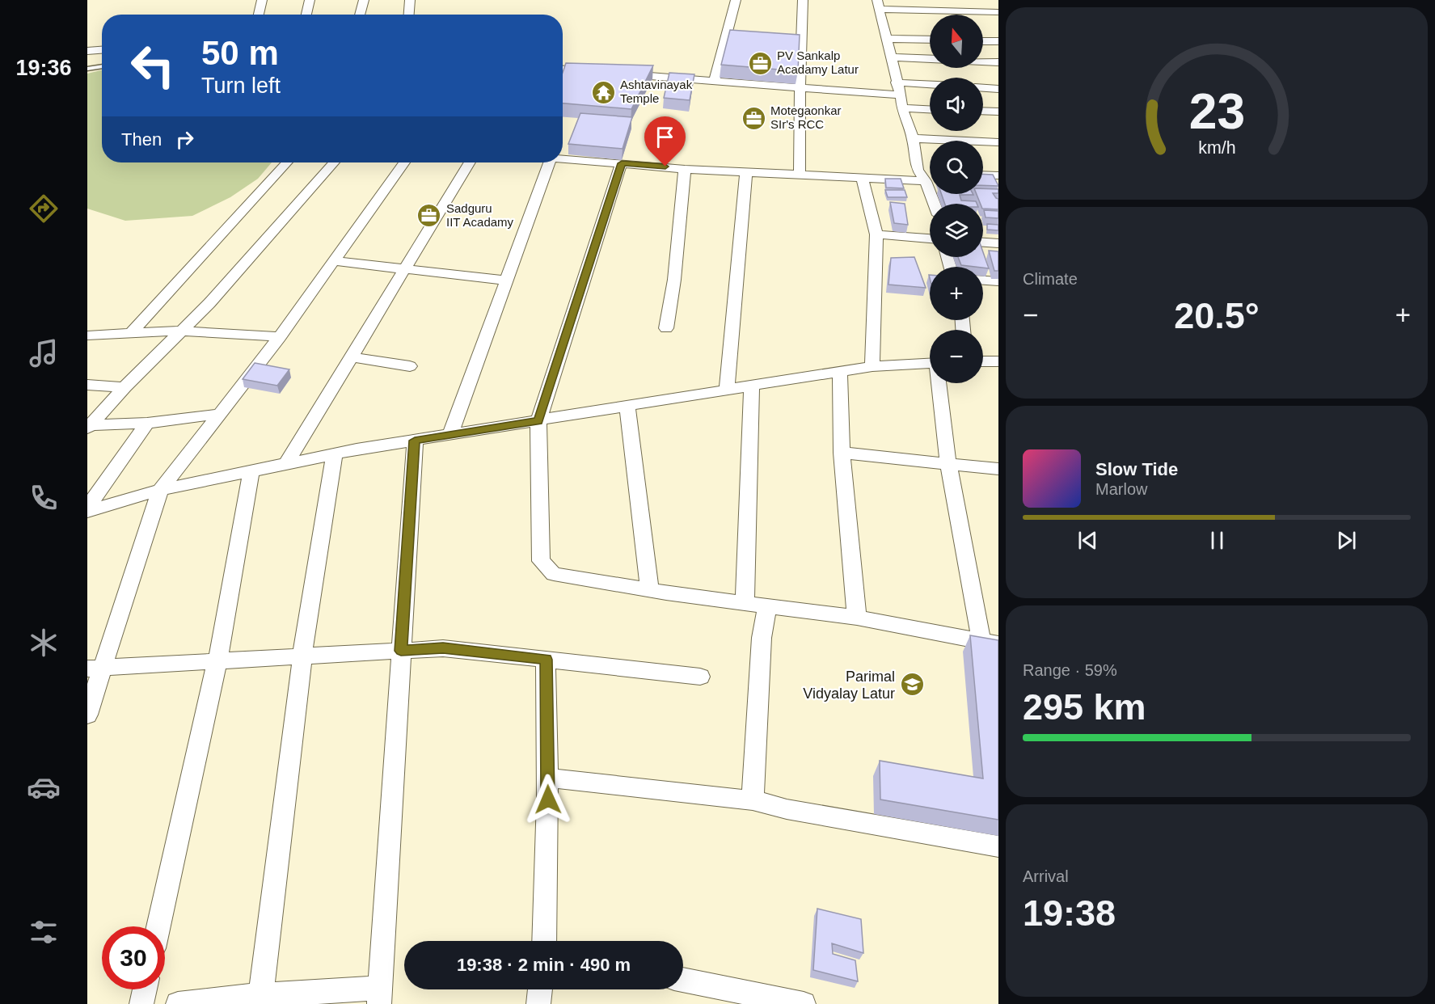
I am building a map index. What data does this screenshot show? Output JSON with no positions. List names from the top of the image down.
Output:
{
  "places": {
    "office": ["PV Sankalp Acadamy Latur", "Motegaonkar SIr's RCC", "Sadguru IIT Acadamy"],
    "temple": ["Ashtavinayak Temple"],
    "school or university": ["Parimal Vidyalay Latur"]
  },
  "north": "top",
  "page": {
    "tabs": "19:36",
    "map_buttons": ["+", "−"],
    "turn": ["50 m", "Turn left"],
    "then": "Then",
    "tile": [
      "Climate",
      ["Range · 59%", "295 km"],
      ["Arrival", "19:38"]
    ],
    "heat": ["−", "20.5°", "+"],
    "song": ["Slow Tide", "Marlow"],
    "limit": "30",
    "trip": "19:38 · 2 min · 490 m",
    "gauge": ["23", "km/h"]
  }
}
